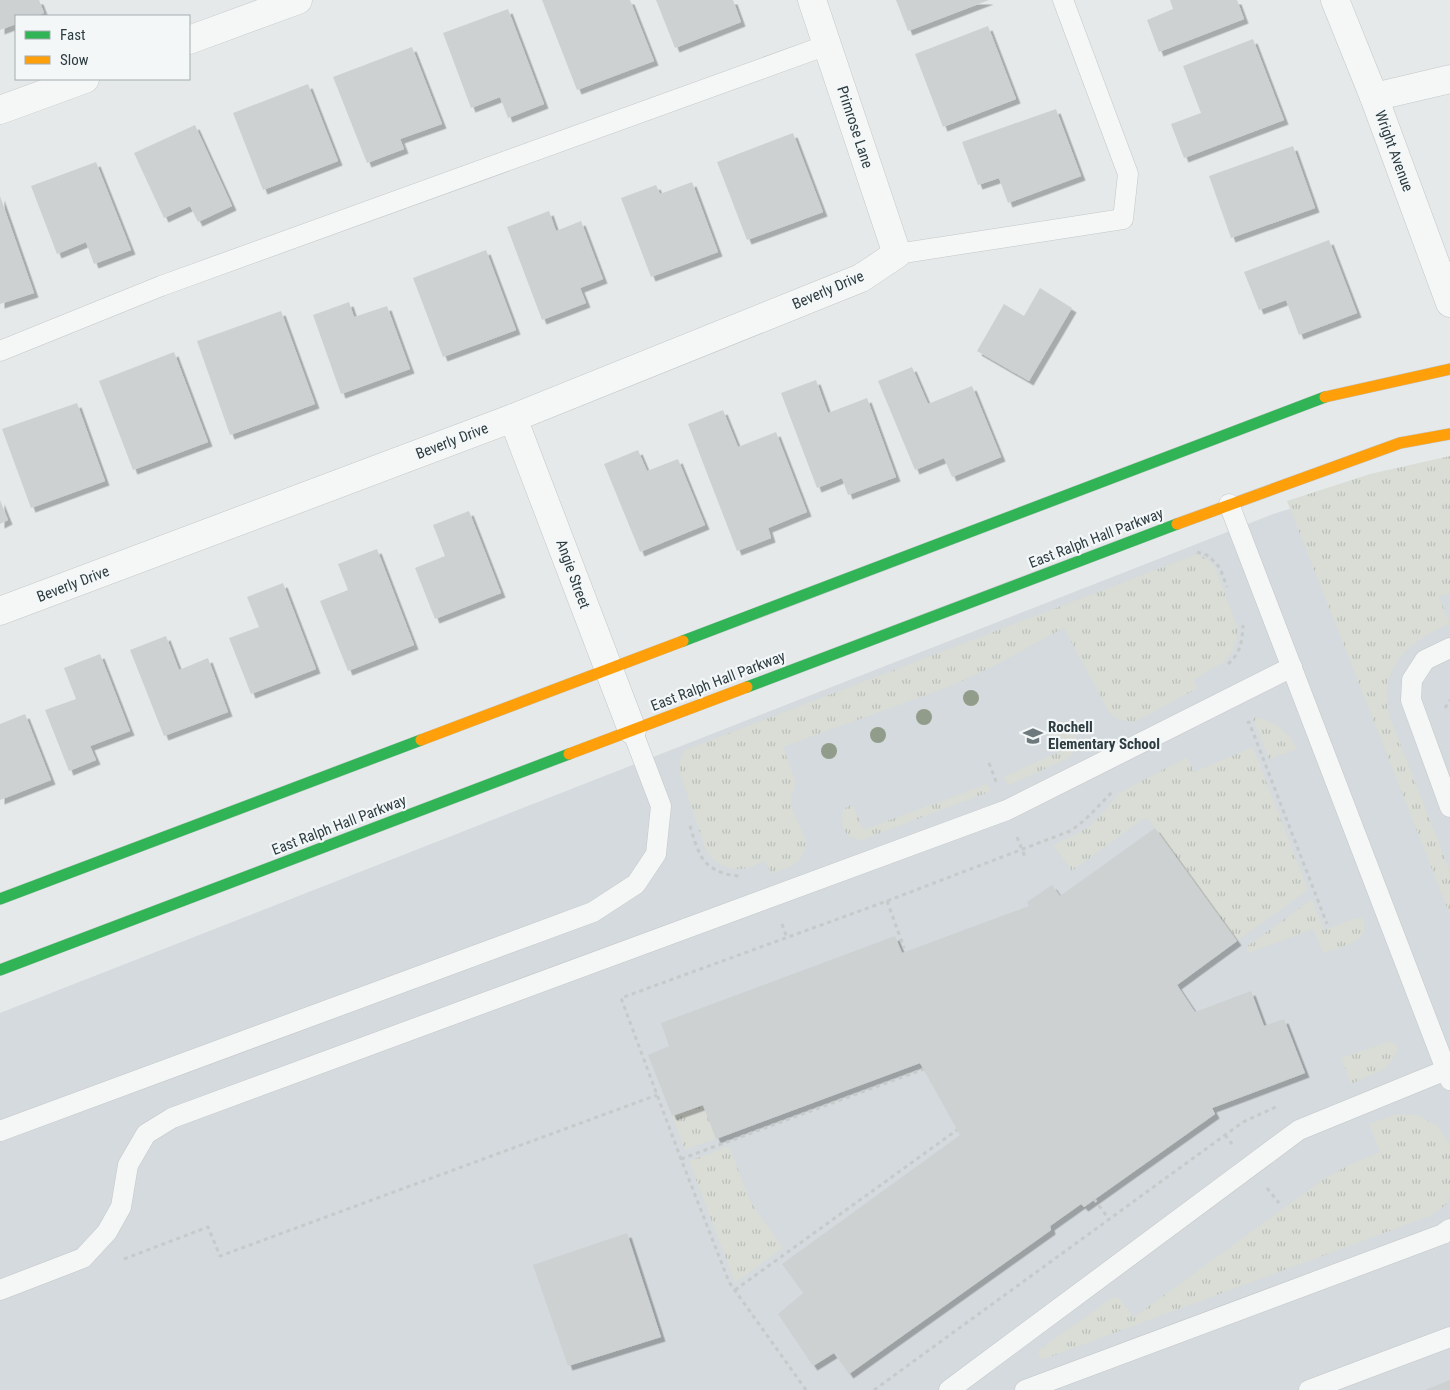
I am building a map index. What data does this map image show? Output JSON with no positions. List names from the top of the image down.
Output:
{
  "streets": {
    "main road": ["East Ralph Hall Parkway"],
    "street": [
      "Primrose Lane",
      "Wright Avenue",
      "Beverly Drive",
      "Angie Street"
    ]
  },
  "crossings": [
    ["Primrose Lane", "Beverly Drive"],
    ["Beverly Drive", "Angie Street"],
    ["East Ralph Hall Parkway", "Angie Street"]
  ],
  "places": {
    "school or university": ["Rochell Elementary School"]
  },
  "legend": ["Fast", "Slow"]
}
